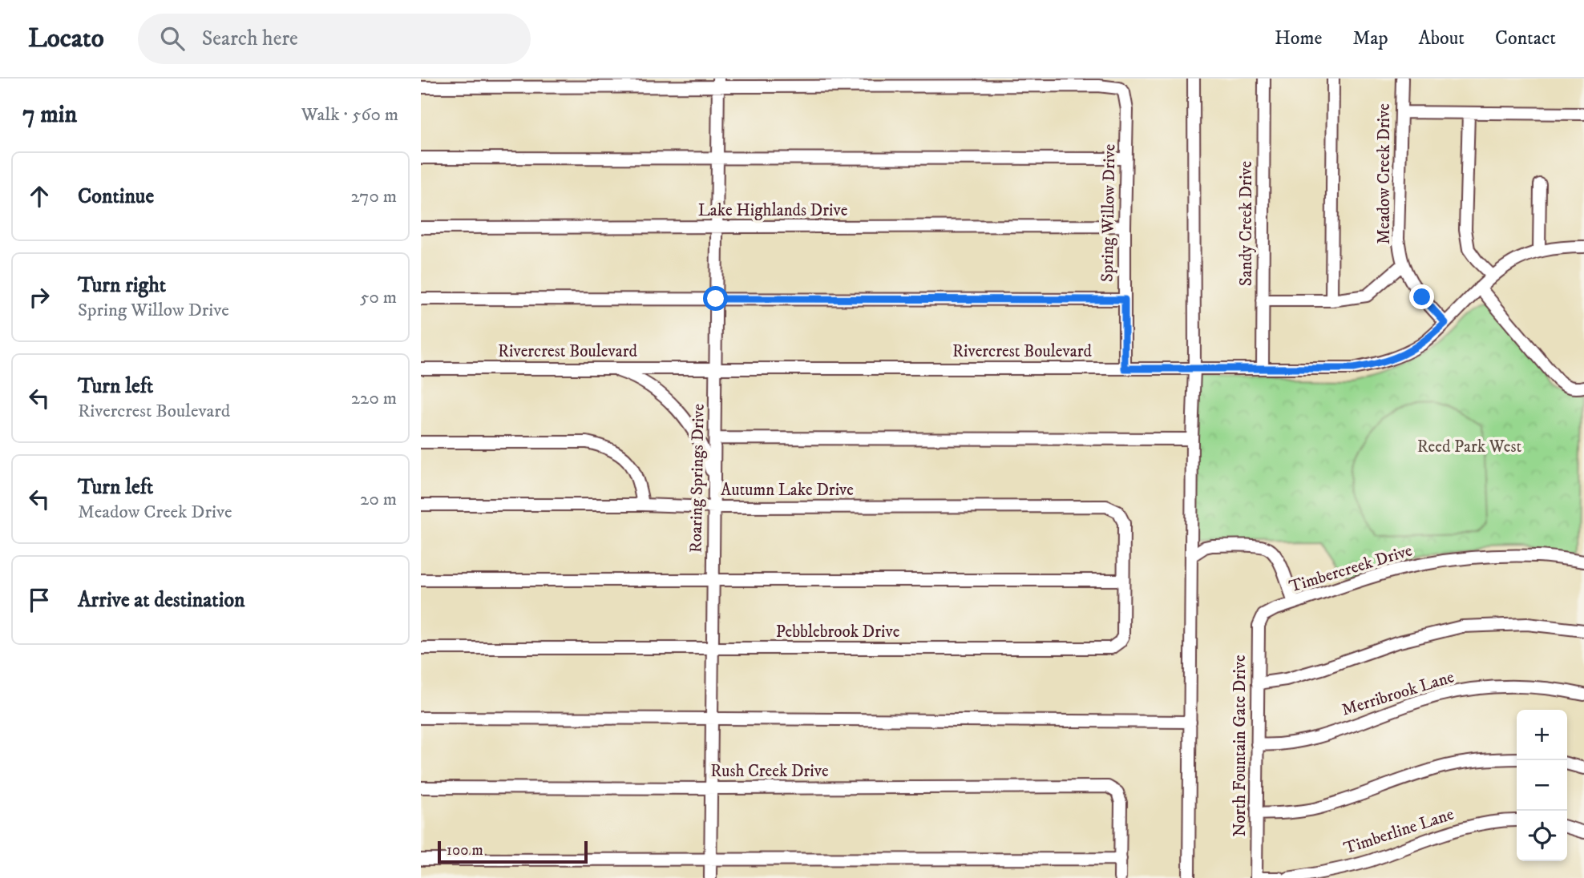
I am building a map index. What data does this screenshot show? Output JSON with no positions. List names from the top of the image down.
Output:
{
  "streets": {
    "street": [
      "Meadow Creek Drive",
      "Lake Highlands Drive",
      "Spring Willow Drive",
      "Sandy Creek Drive",
      "Rivercrest Boulevard",
      "Roaring Springs Drive",
      "Autumn Lake Drive",
      "Timbercreek Drive",
      "Pebblebrook Drive",
      "Merribrook Lane",
      "North Fountain Gate Drive",
      "Rush Creek Drive",
      "Timberline Lane"
    ]
  },
  "crossings": [
    ["Meadow Creek Drive", "Rivercrest Boulevard"],
    ["Lake Highlands Drive", "Spring Willow Drive"],
    ["Lake Highlands Drive", "Roaring Springs Drive"],
    ["Spring Willow Drive", "Rivercrest Boulevard"],
    ["Spring Willow Drive", "Roaring Springs Drive"],
    ["Sandy Creek Drive", "Rivercrest Boulevard"],
    ["Rivercrest Boulevard", "Roaring Springs Drive"],
    ["Roaring Springs Drive", "Autumn Lake Drive"],
    ["Roaring Springs Drive", "Pebblebrook Drive"],
    ["Roaring Springs Drive", "Rush Creek Drive"],
    ["Autumn Lake Drive", "Pebblebrook Drive"],
    ["Timbercreek Drive", "North Fountain Gate Drive"],
    ["Merribrook Lane", "North Fountain Gate Drive"]
  ],
  "parks": ["Reed Park West"],
  "scale_bar": "100 m",
  "page": {
    "header": "Locato",
    "search": "Search here",
    "nav": [
      "Home",
      "Map",
      "About",
      "Contact"
    ],
    "heading": ["7 min", "Walk · 560 m"],
    "list": [
      ["Continue", "270 m"],
      ["Turn right", "Spring Willow Drive", "50 m"],
      ["Turn left", "Rivercrest Boulevard", "220 m"],
      ["Turn left", "Meadow Creek Drive", "20 m"],
      "Arrive at destination"
    ],
    "map_buttons": ["+", "−"],
    "scale": "100 m"
  }
}
